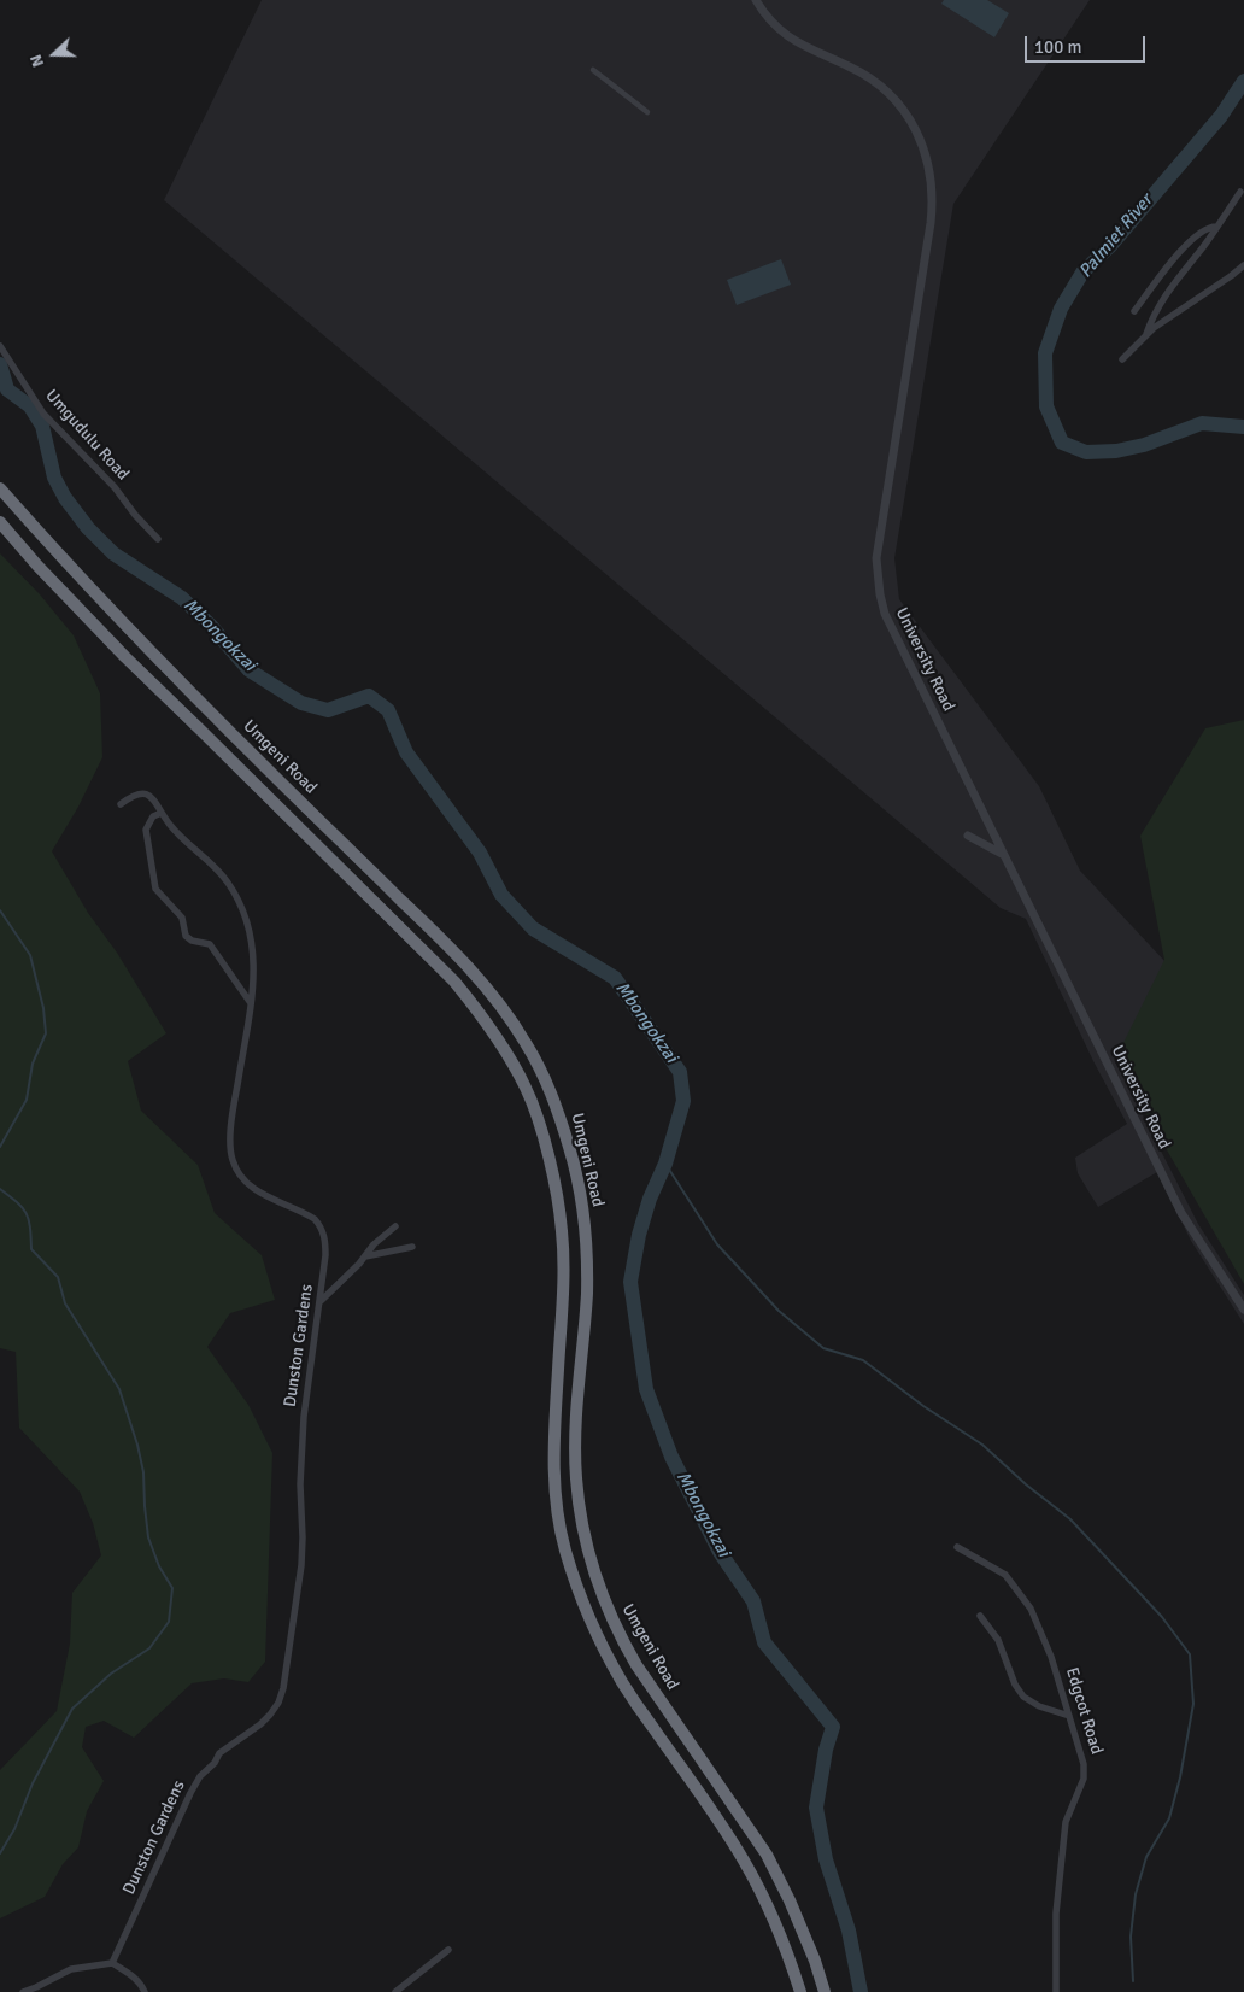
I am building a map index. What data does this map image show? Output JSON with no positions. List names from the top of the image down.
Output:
{
  "streets": {
    "highway": ["Umgeni Road"],
    "street": [
      "Umgudulu Road",
      "University Road",
      "Dunston Gardens",
      "Edgcot Road"
    ]
  },
  "water": ["Palmiet River", "Mbongokzai"],
  "scale_bar": "100 m",
  "north": "left"
}
